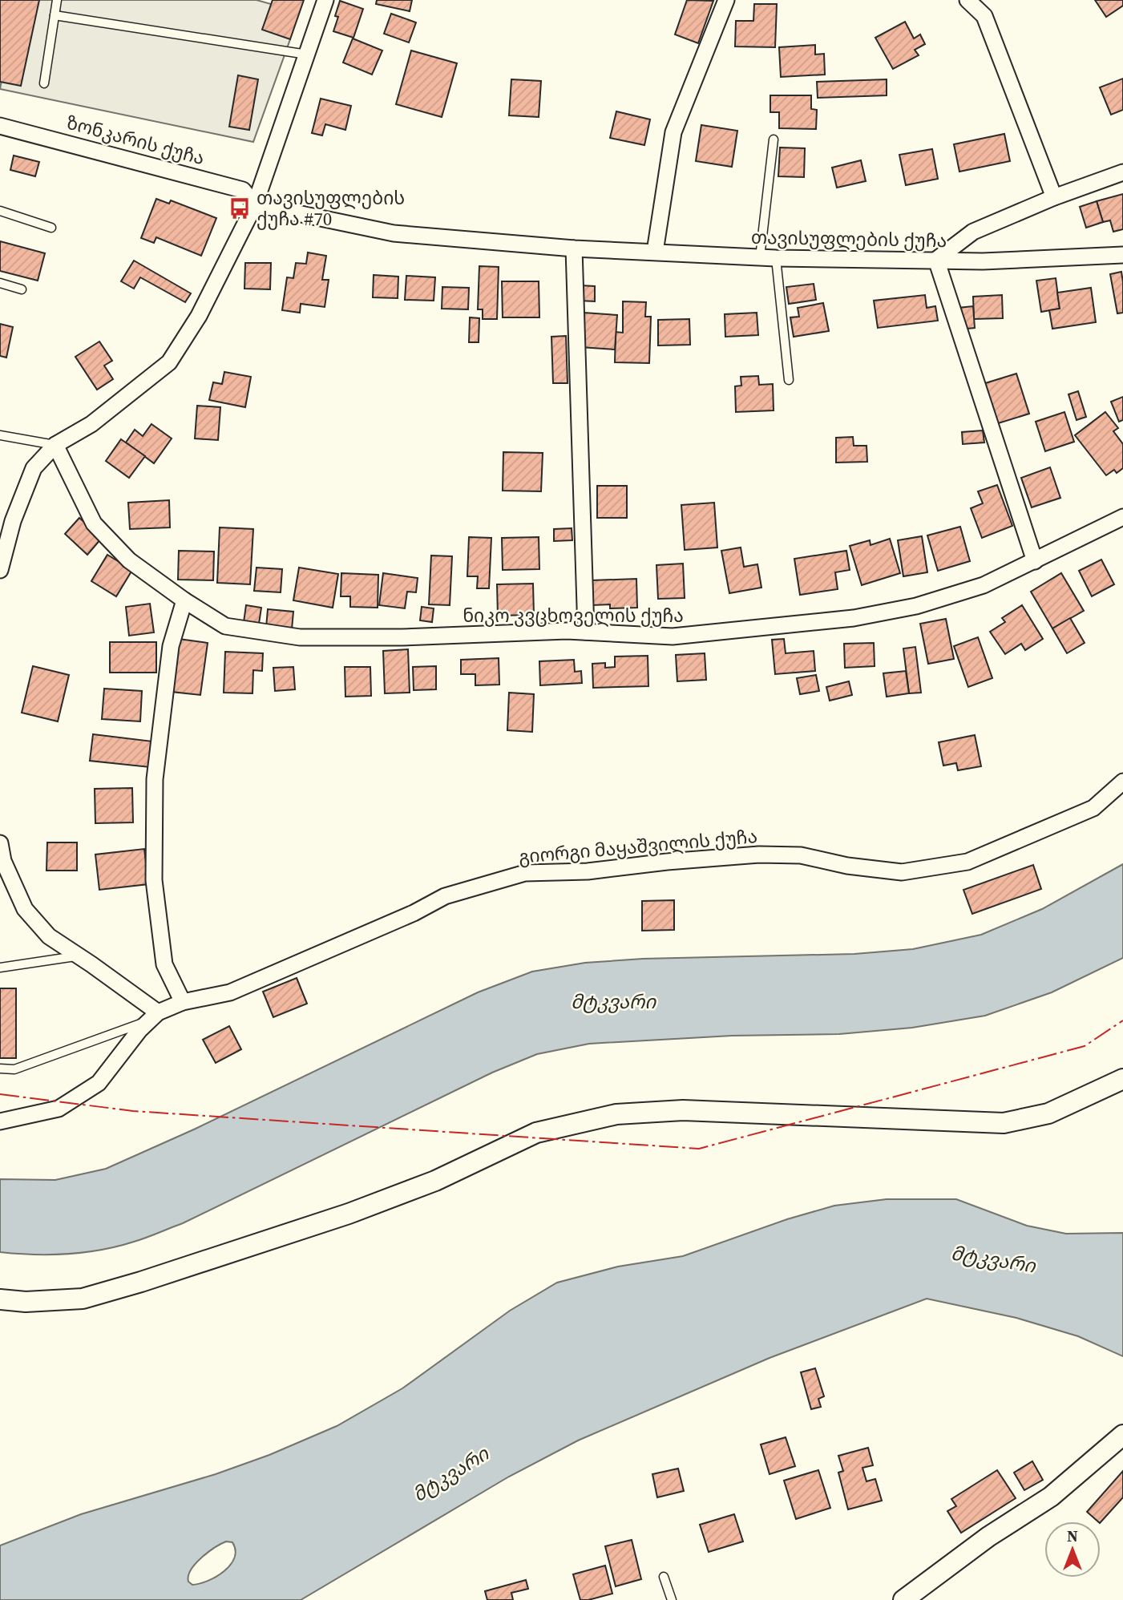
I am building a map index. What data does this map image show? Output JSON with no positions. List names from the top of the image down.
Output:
{
  "streets": {
    "street": [
      "ზონკარის ქუჩა",
      "თავისუფლების ქუჩა",
      "ნიკო კვცხოველის ქუჩა",
      "გიორგი მაყაშვილის ქუჩა"
    ]
  },
  "crossings": [
    ["ზონკარის ქუჩა", "თავისუფლების ქუჩა"]
  ],
  "water": ["მტკვარი"],
  "places": {
    "bus stop": ["თავისუფლების ქუჩა #70"]
  },
  "north": "top"
}
